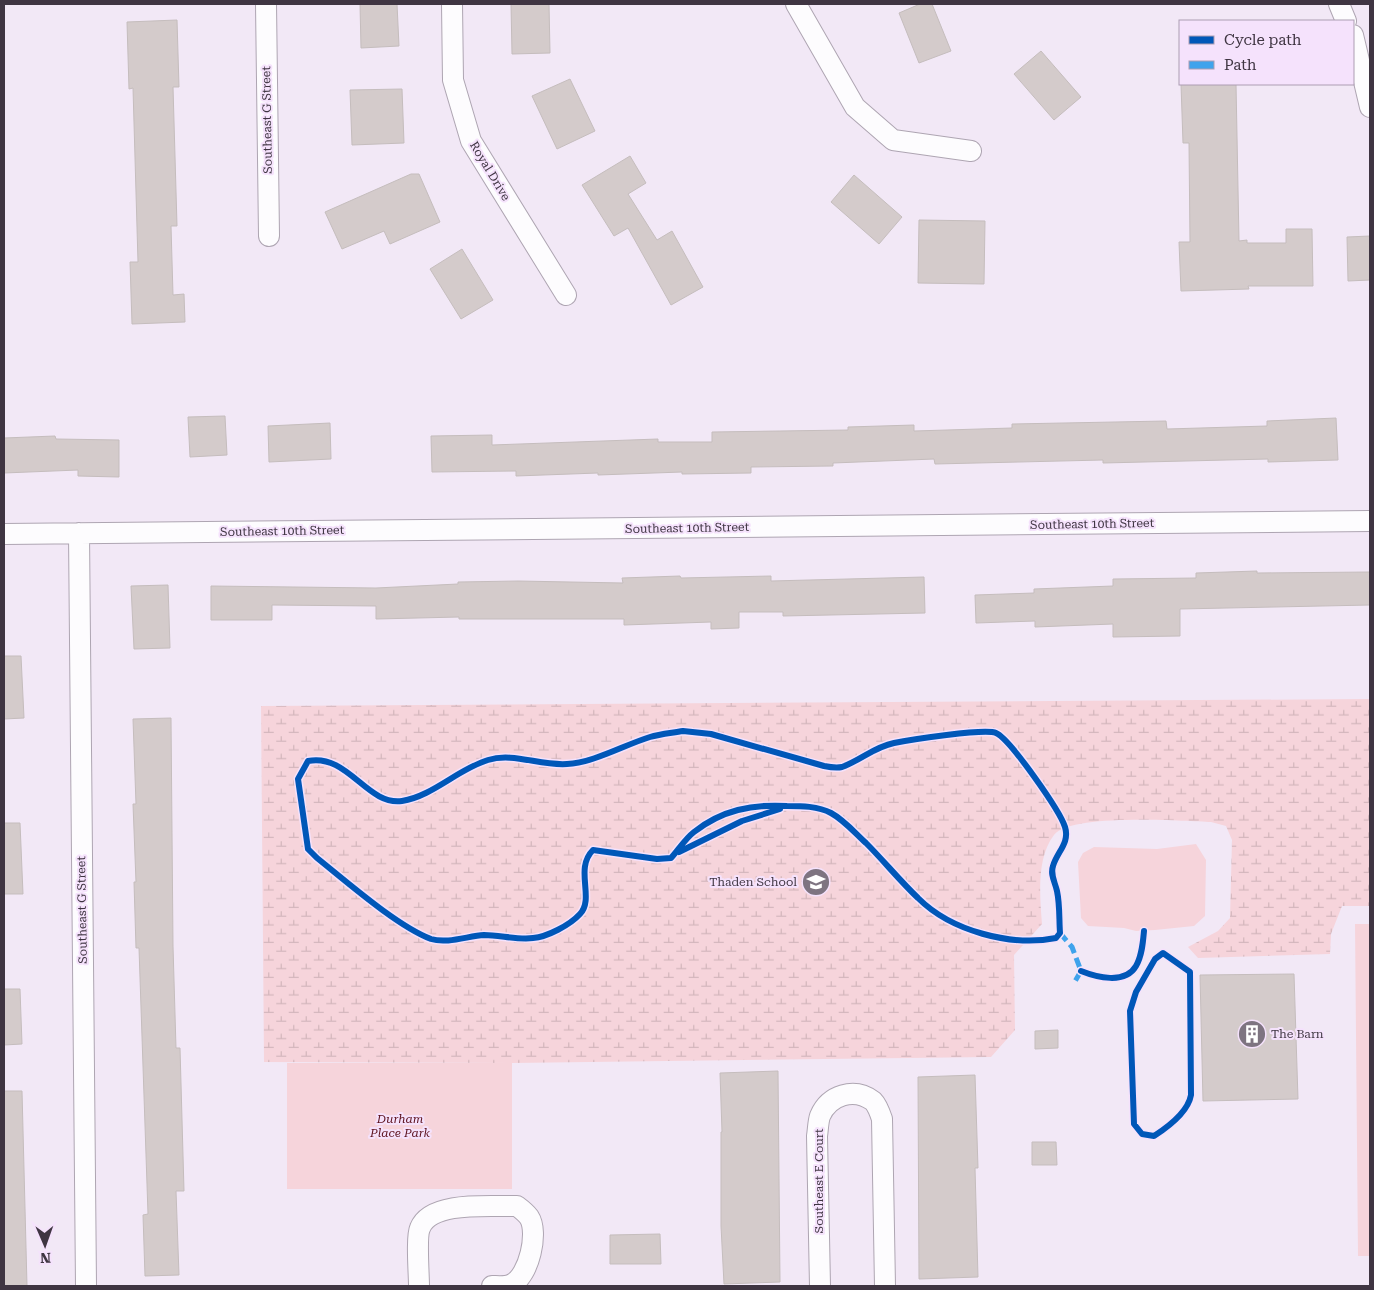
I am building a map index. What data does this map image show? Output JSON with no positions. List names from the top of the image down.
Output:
{
  "streets": {
    "street": [
      "Southeast G Street",
      "Royal Drive",
      "Southeast 10th Street",
      "Southeast E Court"
    ]
  },
  "crossings": [
    ["Southeast G Street", "Southeast 10th Street"]
  ],
  "parks": ["Durham Place Park"],
  "places": {
    "school or university": ["Thaden School"],
    "building": ["The Barn"]
  },
  "legend": ["Cycle path", "Path"],
  "north": "bottom"
}
